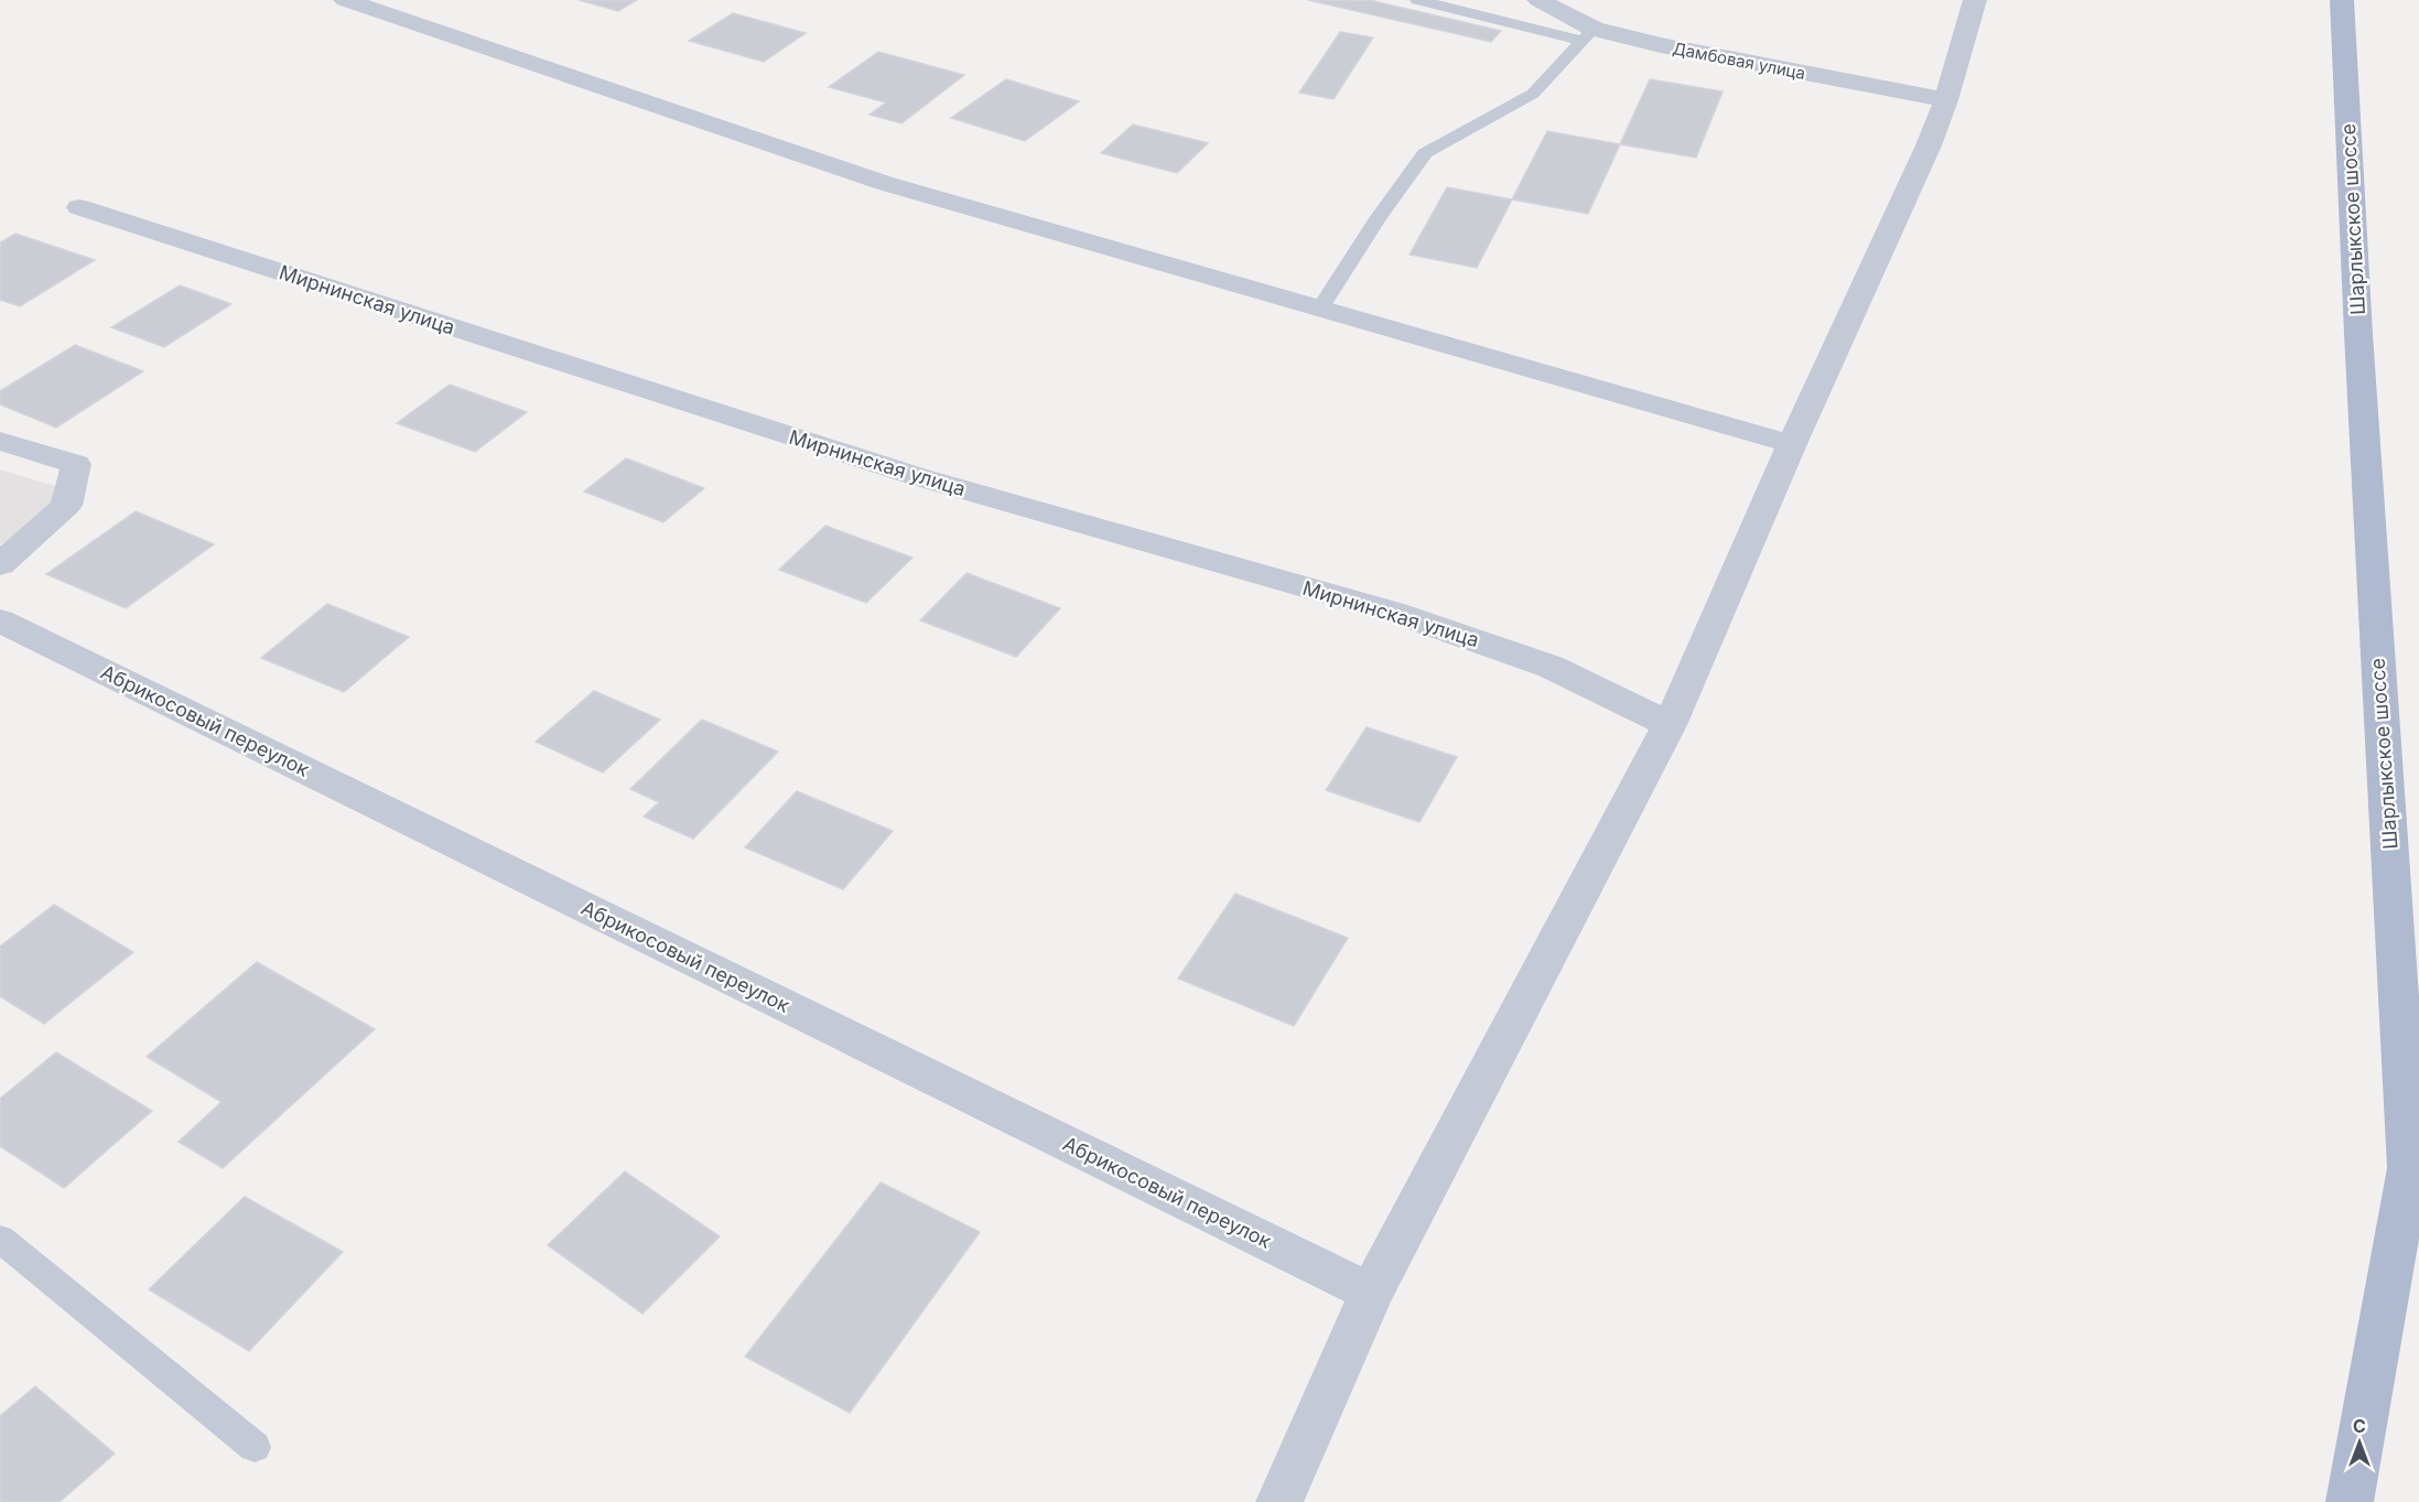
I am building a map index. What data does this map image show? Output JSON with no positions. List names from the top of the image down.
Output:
{
  "streets": {
    "main road": ["Шарлыкское шоссе"],
    "street": ["Дамбовая улица", "Мирнинская улица", "Абрикосовый переулок"]
  },
  "north": "top"
}
